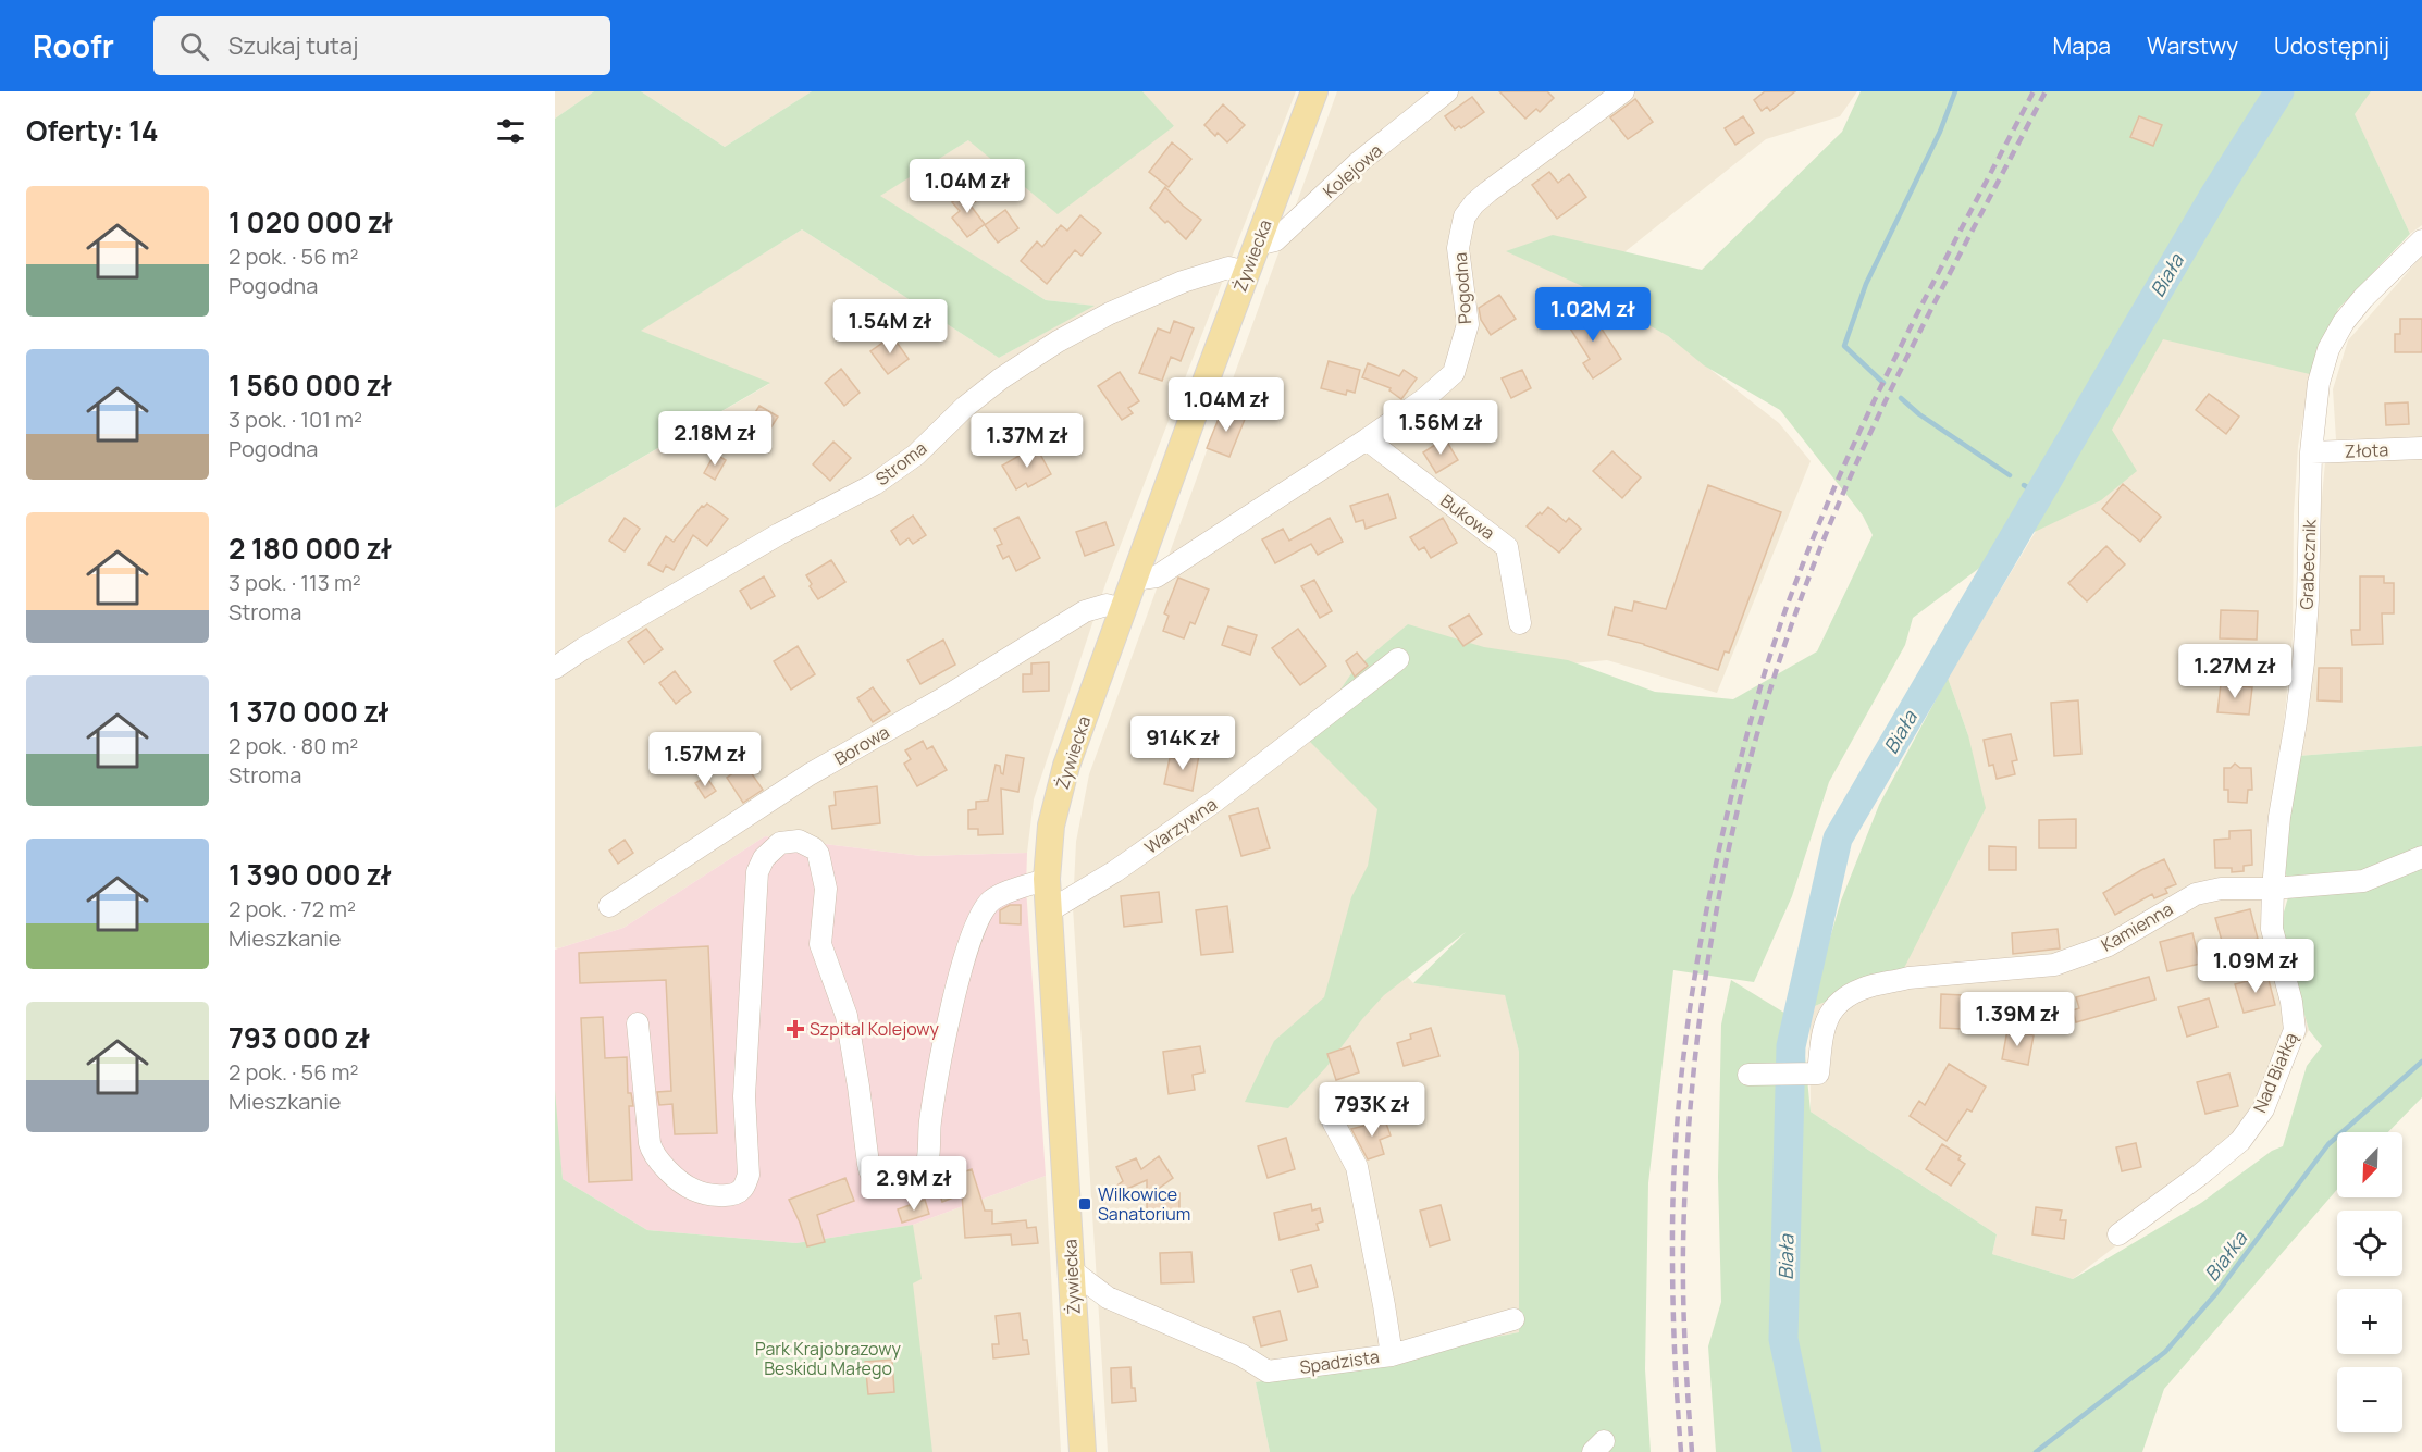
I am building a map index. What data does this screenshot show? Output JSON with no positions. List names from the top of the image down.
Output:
{
  "streets": {
    "main road": ["Żywiecka"],
    "street": [
      "Kolejowa",
      "Pogodna",
      "Złota",
      "Stroma",
      "Bukowa",
      "Grabecznik",
      "Borowa",
      "Warzywna",
      "Kamienna",
      "Nad Białką",
      "Spadzista"
    ]
  },
  "crossings": [
    ["Kolejowa", "Żywiecka"],
    ["Żywiecka", "Pogodna"],
    ["Żywiecka", "Stroma"],
    ["Żywiecka", "Borowa"],
    ["Żywiecka", "Warzywna"],
    ["Żywiecka", "Spadzista"],
    ["Pogodna", "Bukowa"],
    ["Złota", "Grabecznik"],
    ["Grabecznik", "Kamienna"],
    ["Grabecznik", "Nad Białką"],
    ["Kamienna", "Nad Białką"]
  ],
  "water": ["Biała", "Białka"],
  "parks": ["Park Krajobrazowy Beskidu Małego"],
  "places": {
    "health": ["Szpital Kolejowy"],
    "transit": ["Wilkowice Sanatorium"]
  },
  "north": "bottom left",
  "page": {
    "header": "Roofr",
    "search": "Szukaj tutaj",
    "nav": ["Mapa", "Warstwy", "Udostępnij"],
    "heading": "Oferty: 14",
    "price": [
      "1.04M zł",
      "1.02M zł",
      "1.54M zł",
      "1.04M zł",
      "1.56M zł",
      "2.18M zł",
      "1.37M zł",
      "1.27M zł",
      "914K zł",
      "1.57M zł",
      "1.09M zł",
      "1.39M zł",
      "793K zł",
      "2.9M zł"
    ],
    "list": [
      {
        "name": "1 020 000 zł",
        "note": "2 pok. · 56 m² · Pogodna"
      },
      {
        "name": "1 560 000 zł",
        "note": "3 pok. · 101 m² · Pogodna"
      },
      {
        "name": "2 180 000 zł",
        "note": "3 pok. · 113 m² · Stroma"
      },
      {
        "name": "1 370 000 zł",
        "note": "2 pok. · 80 m² · Stroma"
      },
      {
        "name": "1 390 000 zł",
        "note": "2 pok. · 72 m² · Mieszkanie"
      },
      {
        "name": "793 000 zł",
        "note": "2 pok. · 56 m² · Mieszkanie"
      }
    ],
    "map_buttons": ["+", "−"]
  }
}
